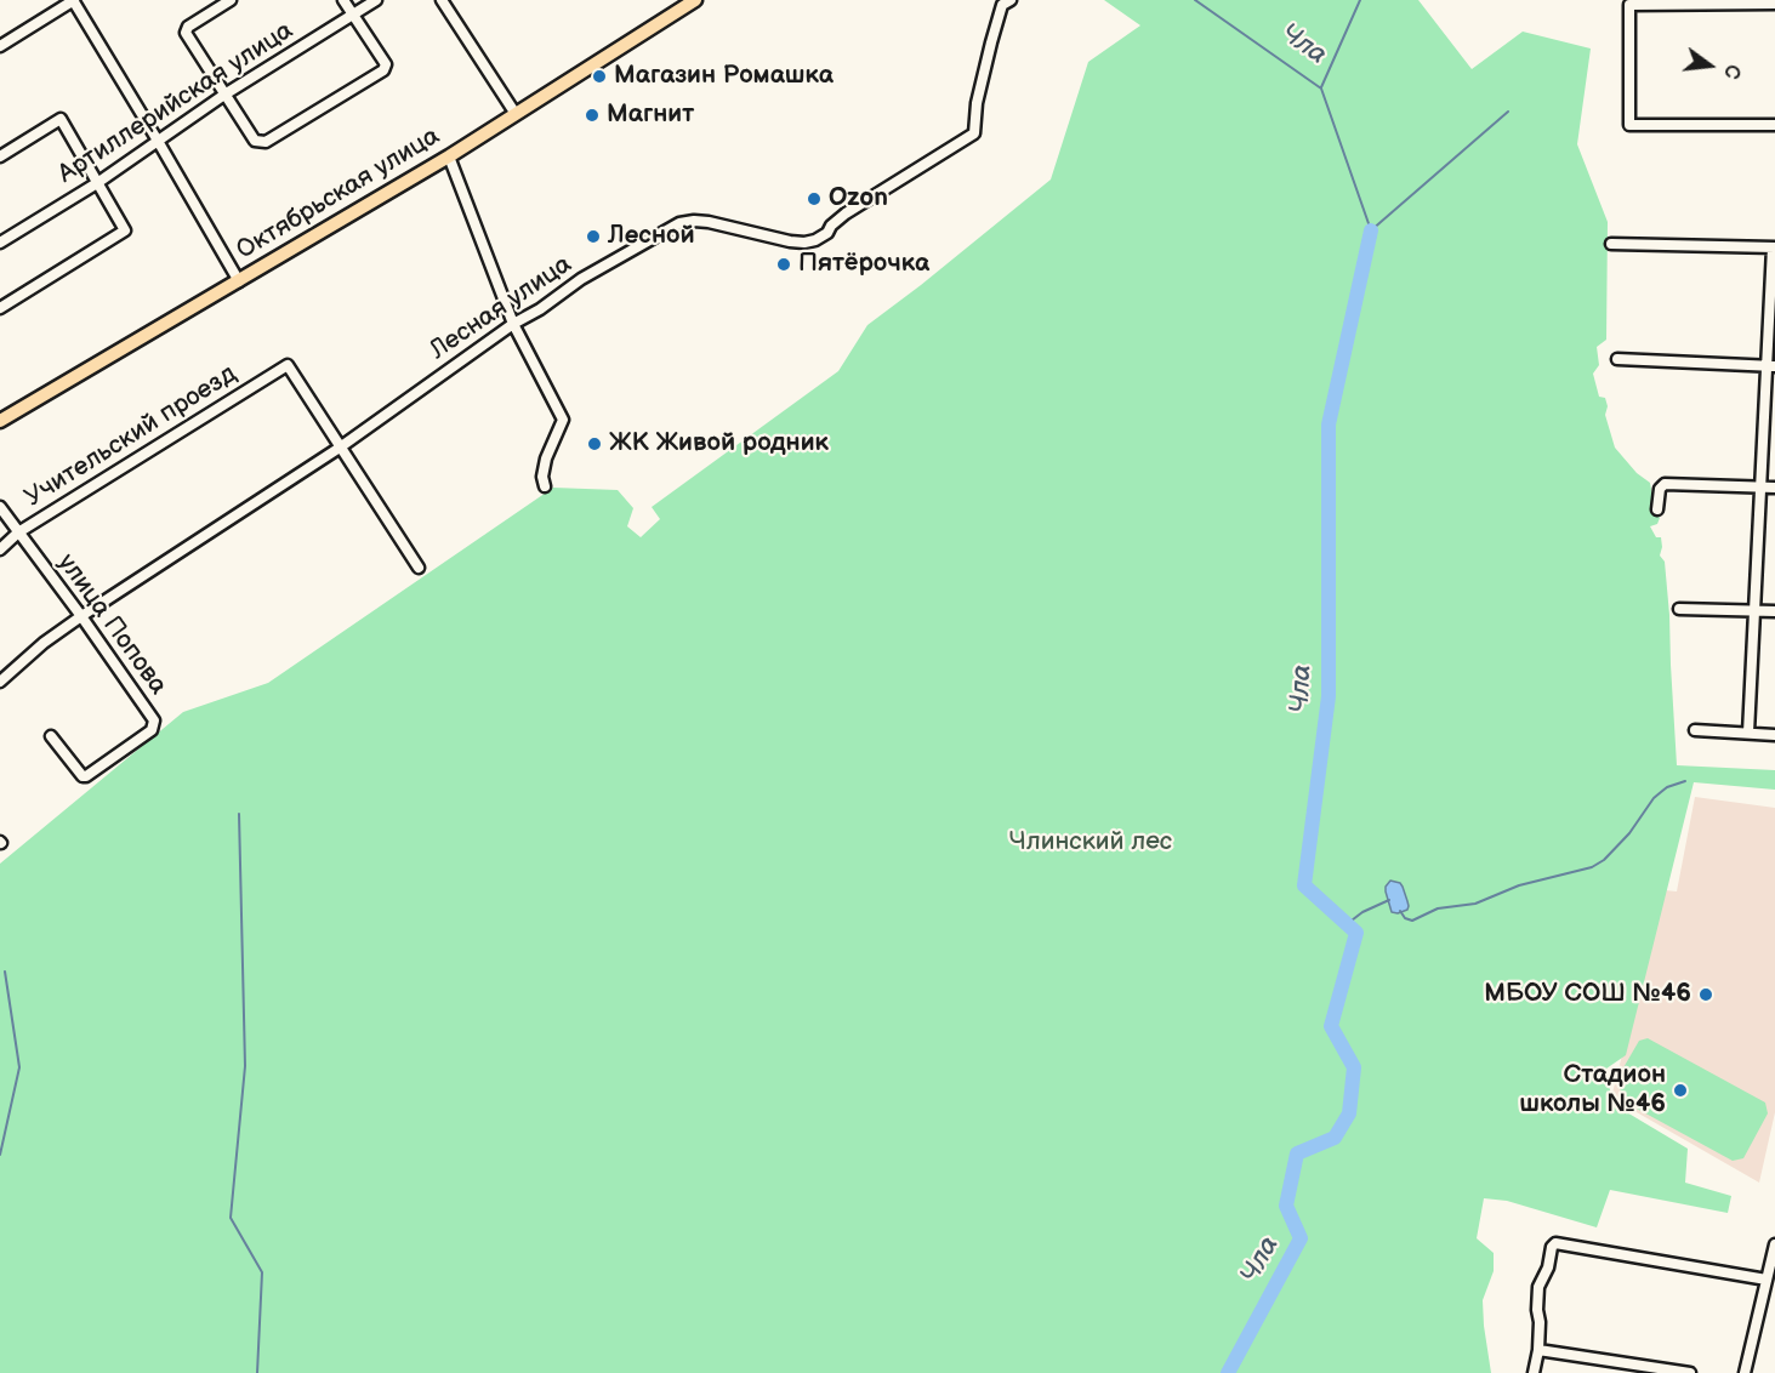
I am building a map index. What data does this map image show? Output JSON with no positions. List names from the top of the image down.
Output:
{
  "streets": {
    "main road": ["Октябрьская улица"],
    "street": [
      "Артиллерийская улица",
      "Лесная улица",
      "Учительский проезд",
      "улица Попова"
    ]
  },
  "crossings": [
    ["Лесная улица", "Учительский проезд"],
    ["Лесная улица", "улица Попова"],
    ["Учительский проезд", "улица Попова"]
  ],
  "water": ["Чла"],
  "parks": ["Члинский лес"],
  "places": [
    "Магазин Ромашка",
    "Магнит",
    "Ozon",
    "Лесной",
    "Пятёрочка",
    "ЖК Живой родник",
    "МБОУ СОШ №46",
    "Стадион школы №46"
  ],
  "north": "right"
}
